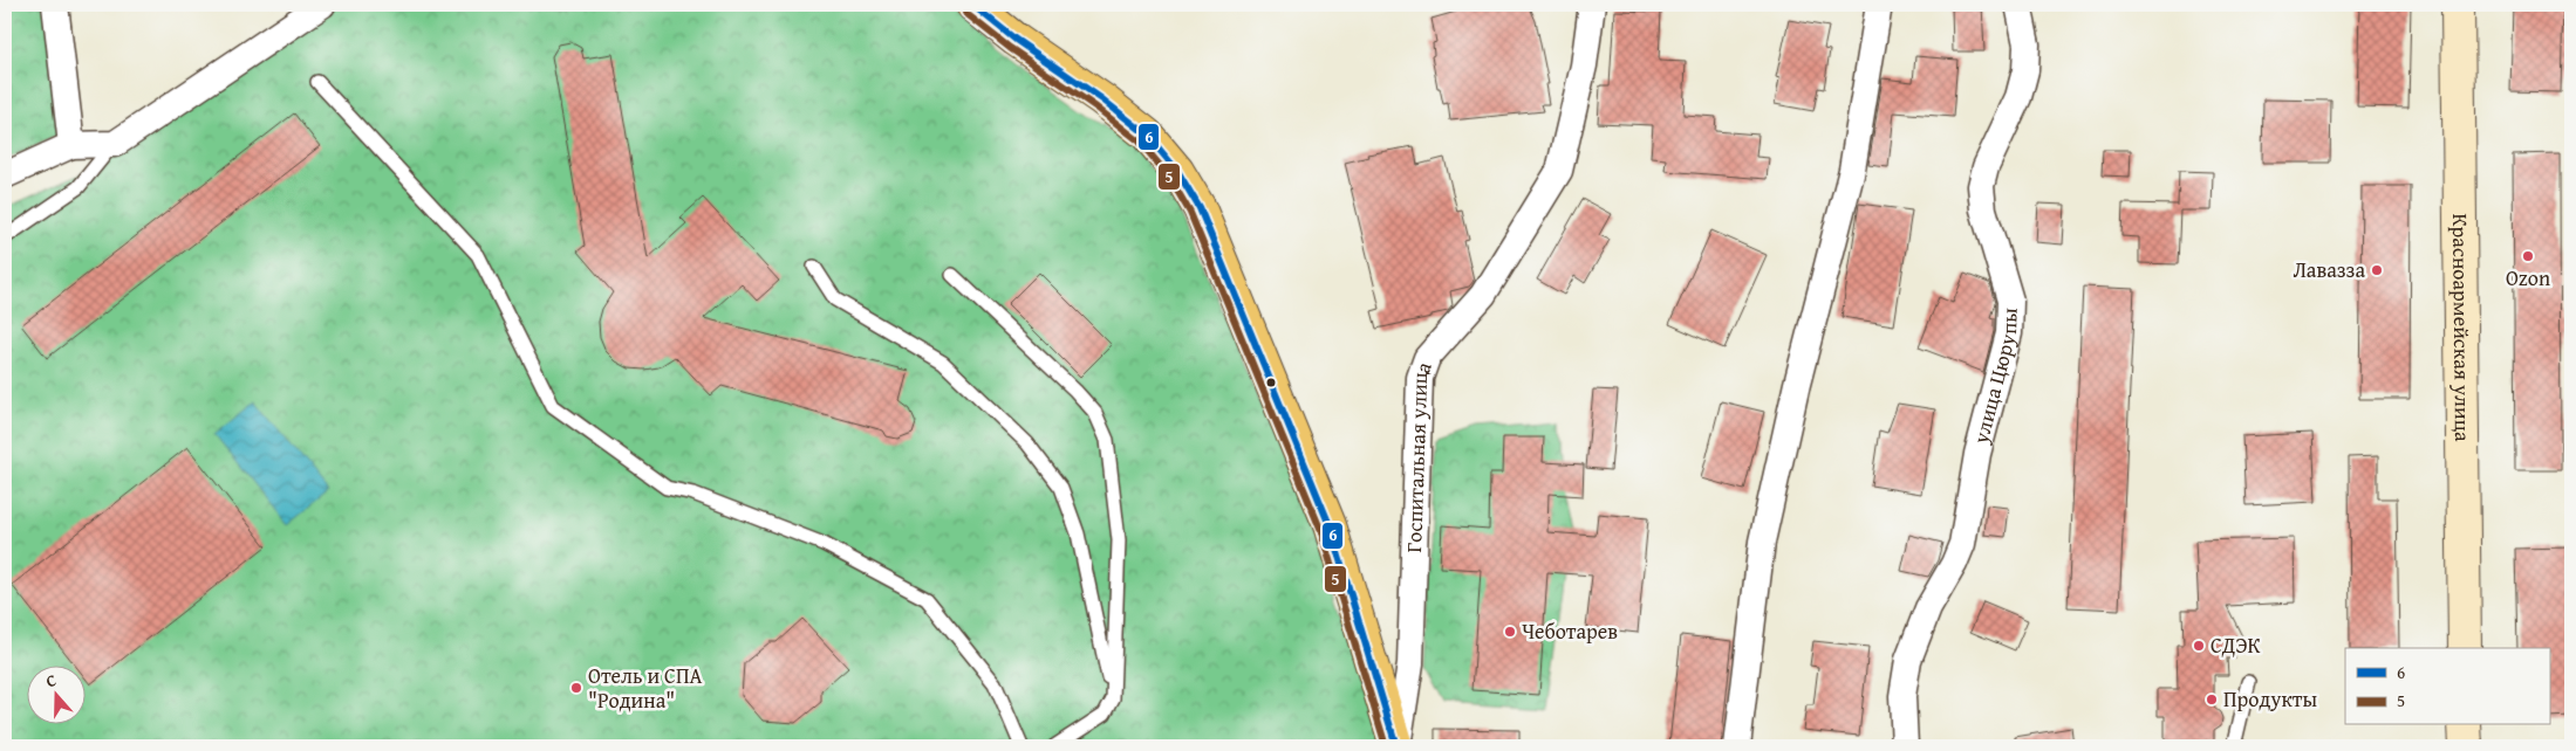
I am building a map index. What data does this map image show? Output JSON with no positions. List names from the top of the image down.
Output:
{
  "streets": {
    "street": ["Красноармейская улица", "улица Цюрупы", "Госпитальная улица"]
  },
  "places": [
    "Ozon",
    "Лавазза",
    "Чеботарев",
    "СДЭК",
    "Отель и СПА \"Родина\"",
    "Продукты"
  ],
  "lines": ["transit line 6", "transit line 5"],
  "legend": ["6", "5"],
  "north": "top"
}
